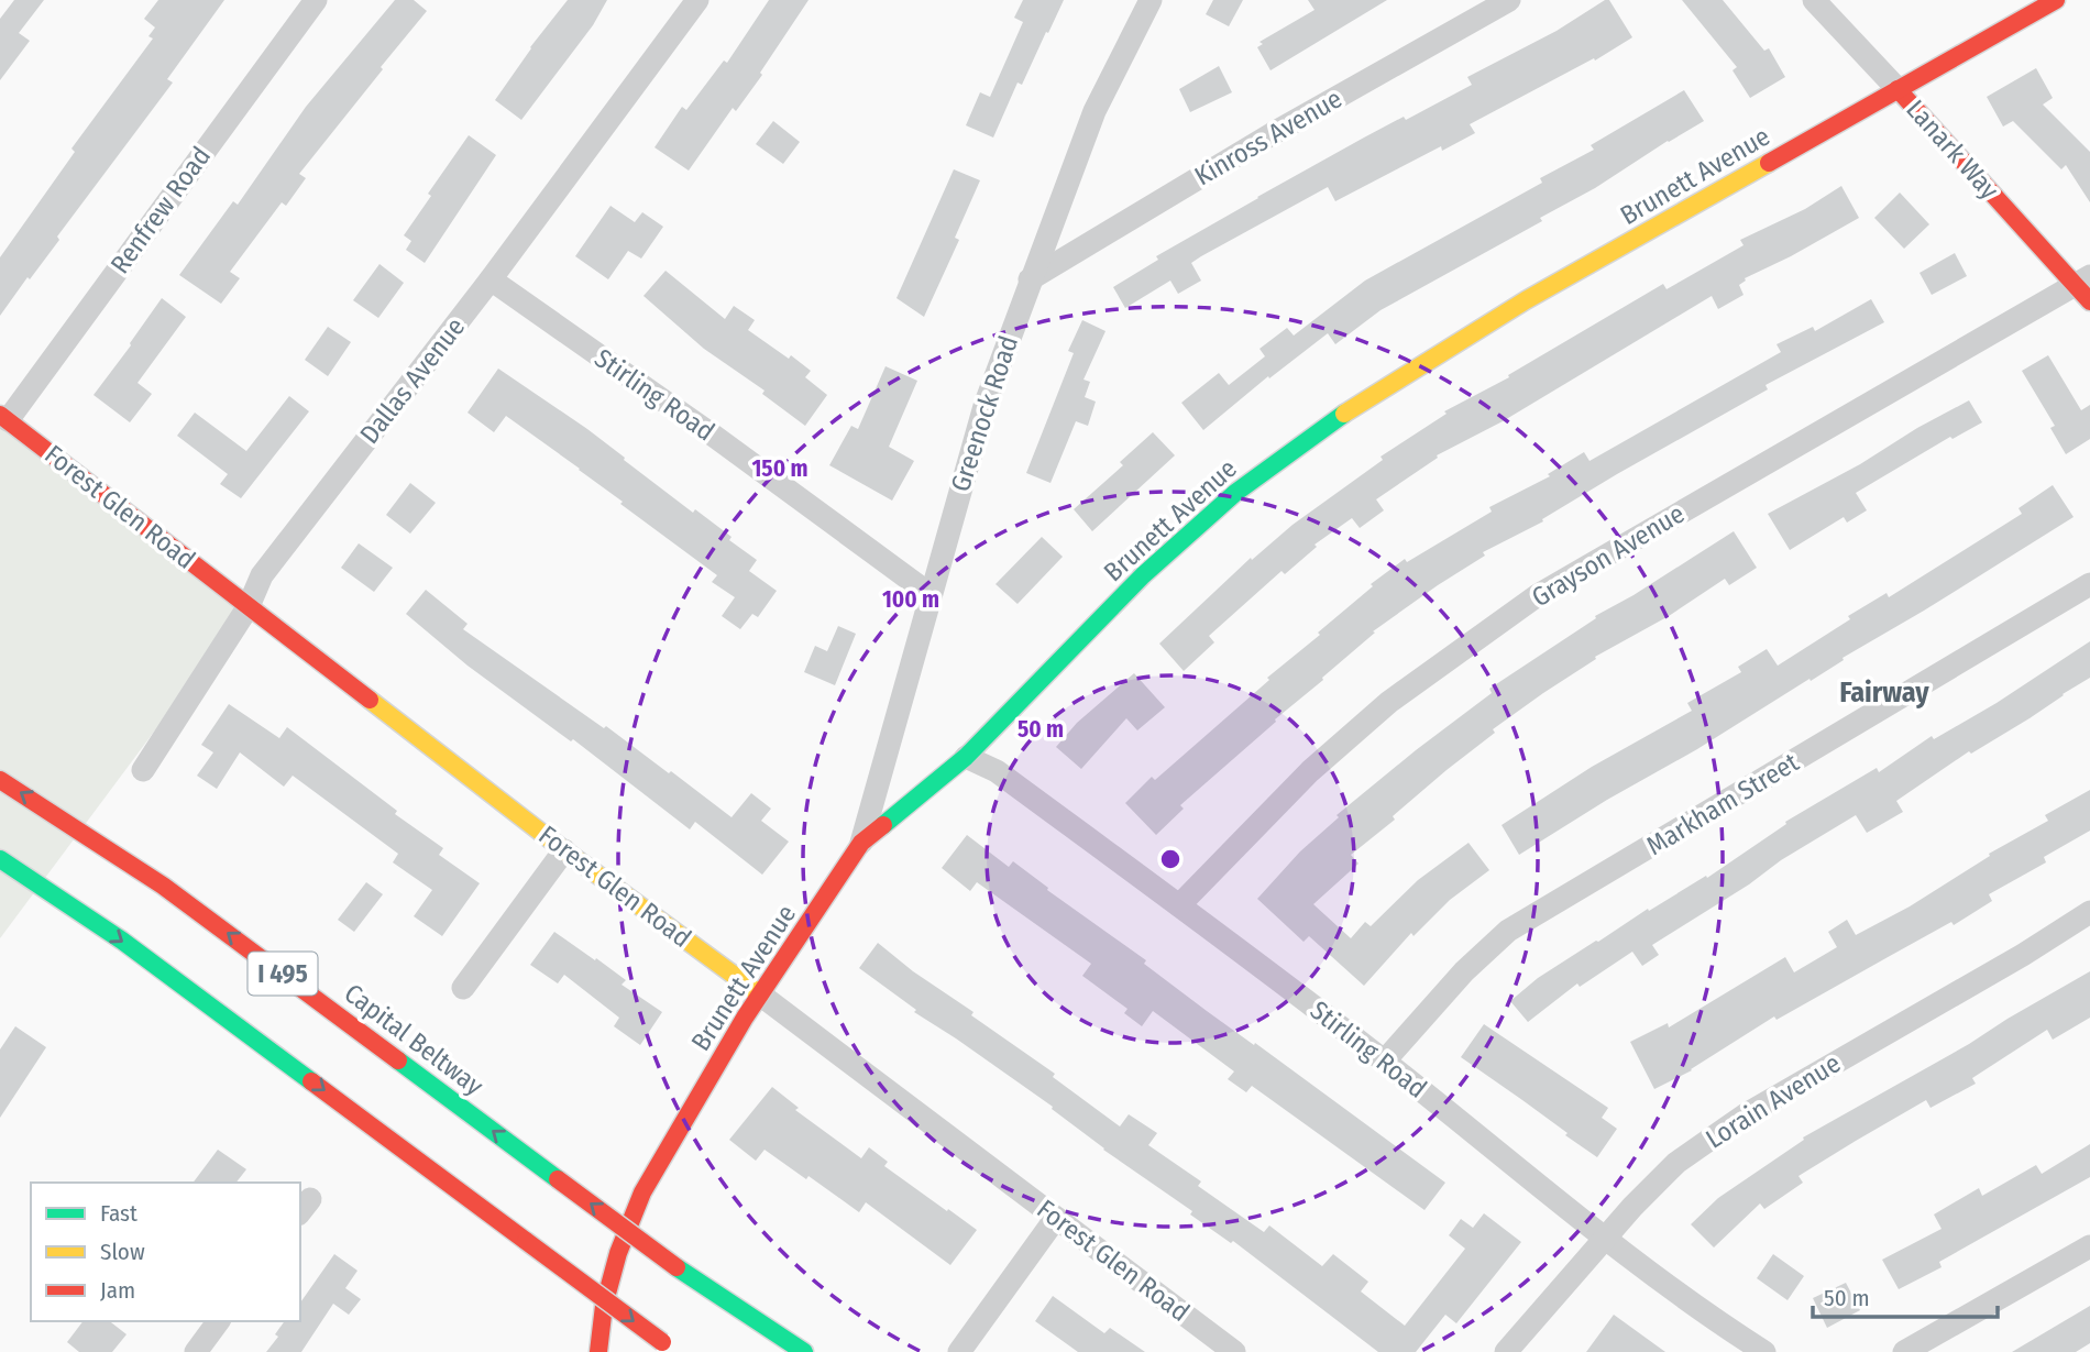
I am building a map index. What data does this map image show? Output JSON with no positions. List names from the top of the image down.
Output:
{
  "streets": {
    "main road": [
      "Lanark Way",
      "Brunett Avenue",
      "Forest Glen Road",
      "I 495",
      "Capital Beltway"
    ],
    "street": [
      "Kinross Avenue",
      "Renfrew Road",
      "Dallas Avenue",
      "Stirling Road",
      "Greenock Road",
      "Grayson Avenue",
      "Markham Street",
      "Lorain Avenue"
    ]
  },
  "crossings": [
    ["Kinross Avenue", "Greenock Road"],
    ["Lanark Way", "Brunett Avenue"],
    ["Lanark Way", "Grayson Avenue"],
    ["Brunett Avenue", "Stirling Road"],
    ["Brunett Avenue", "Greenock Road"],
    ["Brunett Avenue", "Forest Glen Road"],
    ["Renfrew Road", "Forest Glen Road"],
    ["Dallas Avenue", "Stirling Road"],
    ["Dallas Avenue", "Forest Glen Road"],
    ["Stirling Road", "Greenock Road"],
    ["Stirling Road", "Grayson Avenue"],
    ["Stirling Road", "Markham Street"],
    ["Stirling Road", "Lorain Avenue"]
  ],
  "districts": ["Fairway"],
  "legend": ["Fast", "Slow", "Jam"],
  "scale_bar": "50 m",
  "rings": ["150 m", "100 m", "50 m"]
}
